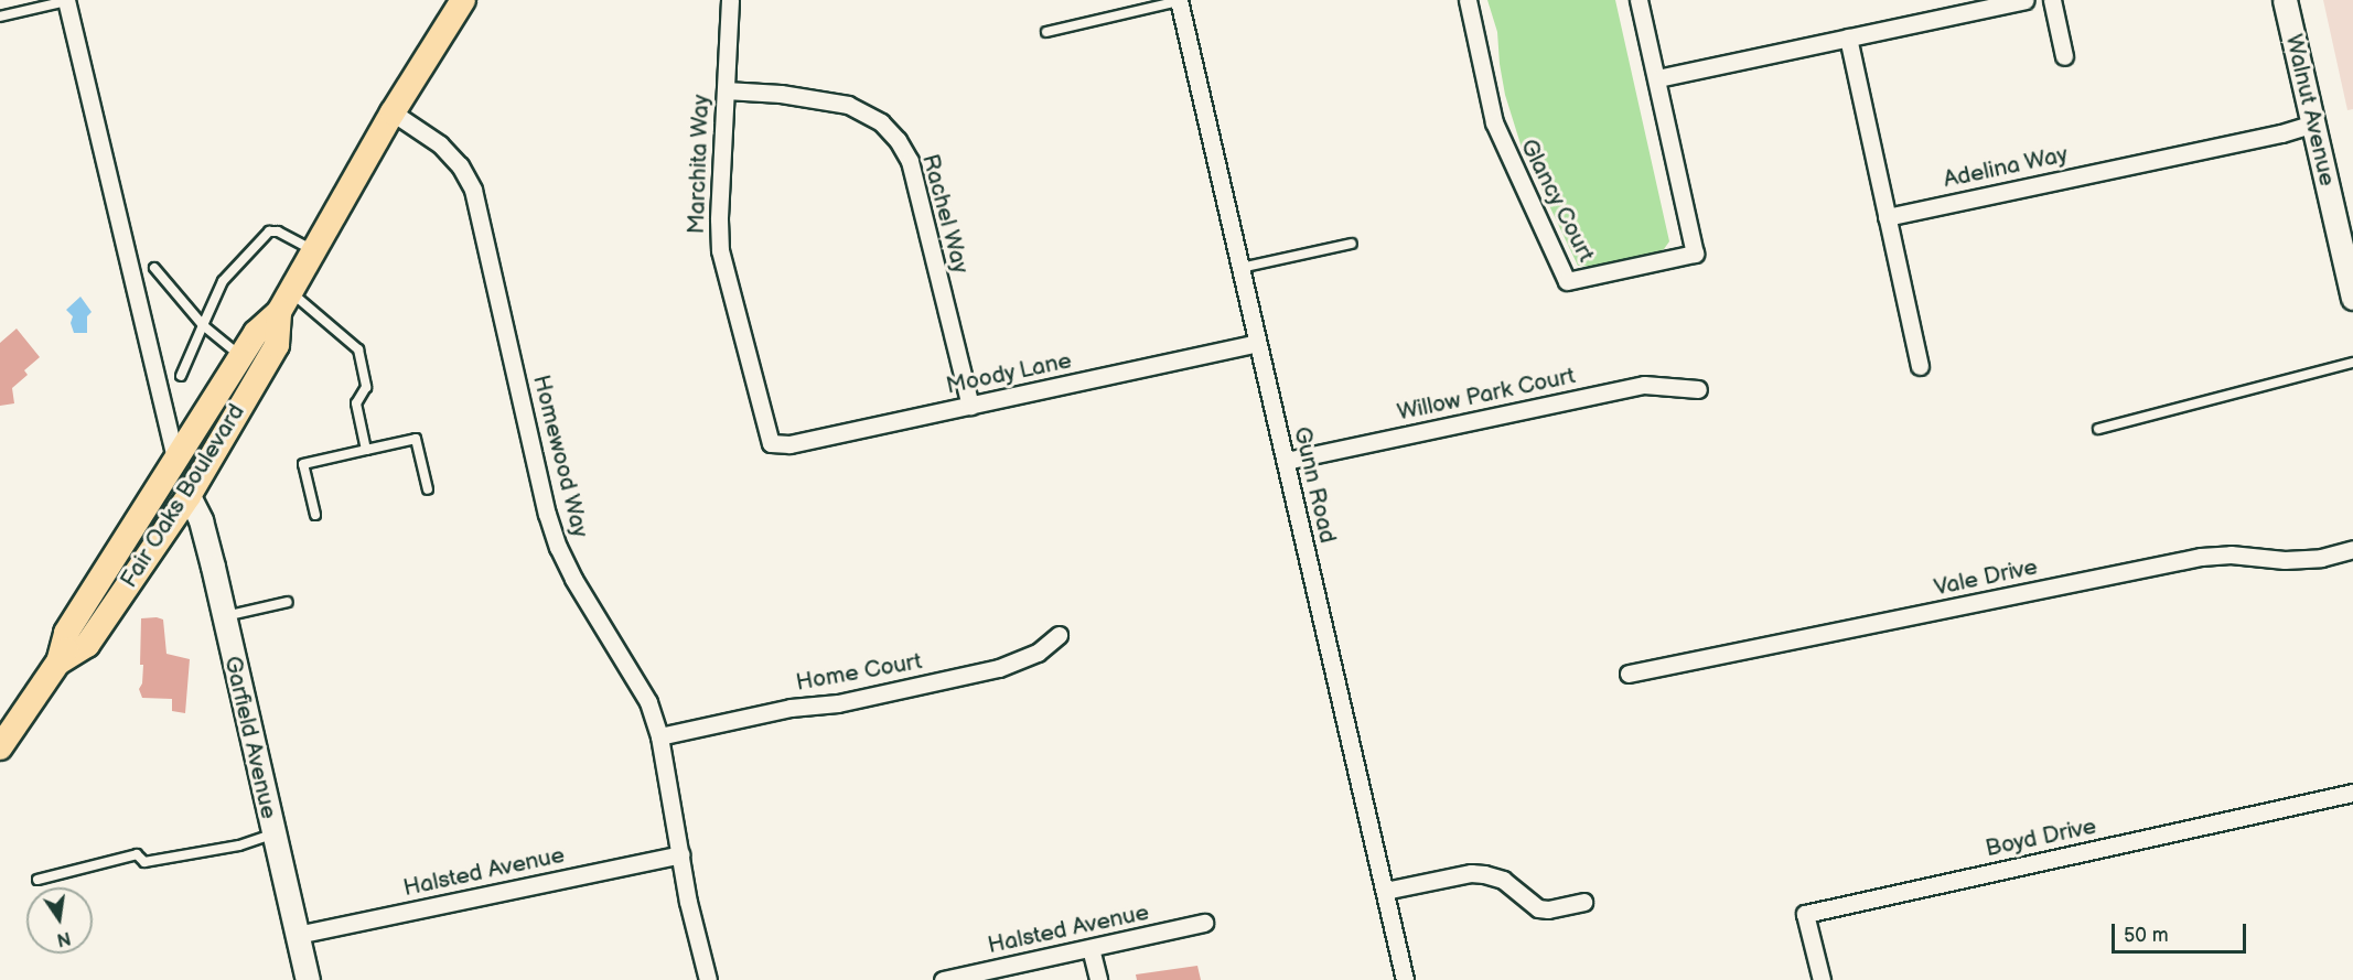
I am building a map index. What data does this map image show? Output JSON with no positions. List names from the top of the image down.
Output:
{
  "streets": {
    "main road": ["Fair Oaks Boulevard"],
    "street": [
      "Walnut Avenue",
      "Marchita Way",
      "Adelina Way",
      "Glancy Court",
      "Rachel Way",
      "Moody Lane",
      "Willow Park Court",
      "Homewood Way",
      "Gunn Road",
      "Vale Drive",
      "Home Court",
      "Garfield Avenue",
      "Boyd Drive",
      "Halsted Avenue"
    ]
  },
  "crossings": [
    ["Walnut Avenue", "Adelina Way"],
    ["Marchita Way", "Rachel Way"],
    ["Marchita Way", "Moody Lane"],
    ["Rachel Way", "Moody Lane"],
    ["Moody Lane", "Gunn Road"],
    ["Willow Park Court", "Gunn Road"],
    ["Homewood Way", "Fair Oaks Boulevard"],
    ["Homewood Way", "Home Court"],
    ["Homewood Way", "Halsted Avenue"],
    ["Fair Oaks Boulevard", "Garfield Avenue"],
    ["Garfield Avenue", "Halsted Avenue"]
  ],
  "scale_bar": "50 m",
  "north": "bottom"
}
